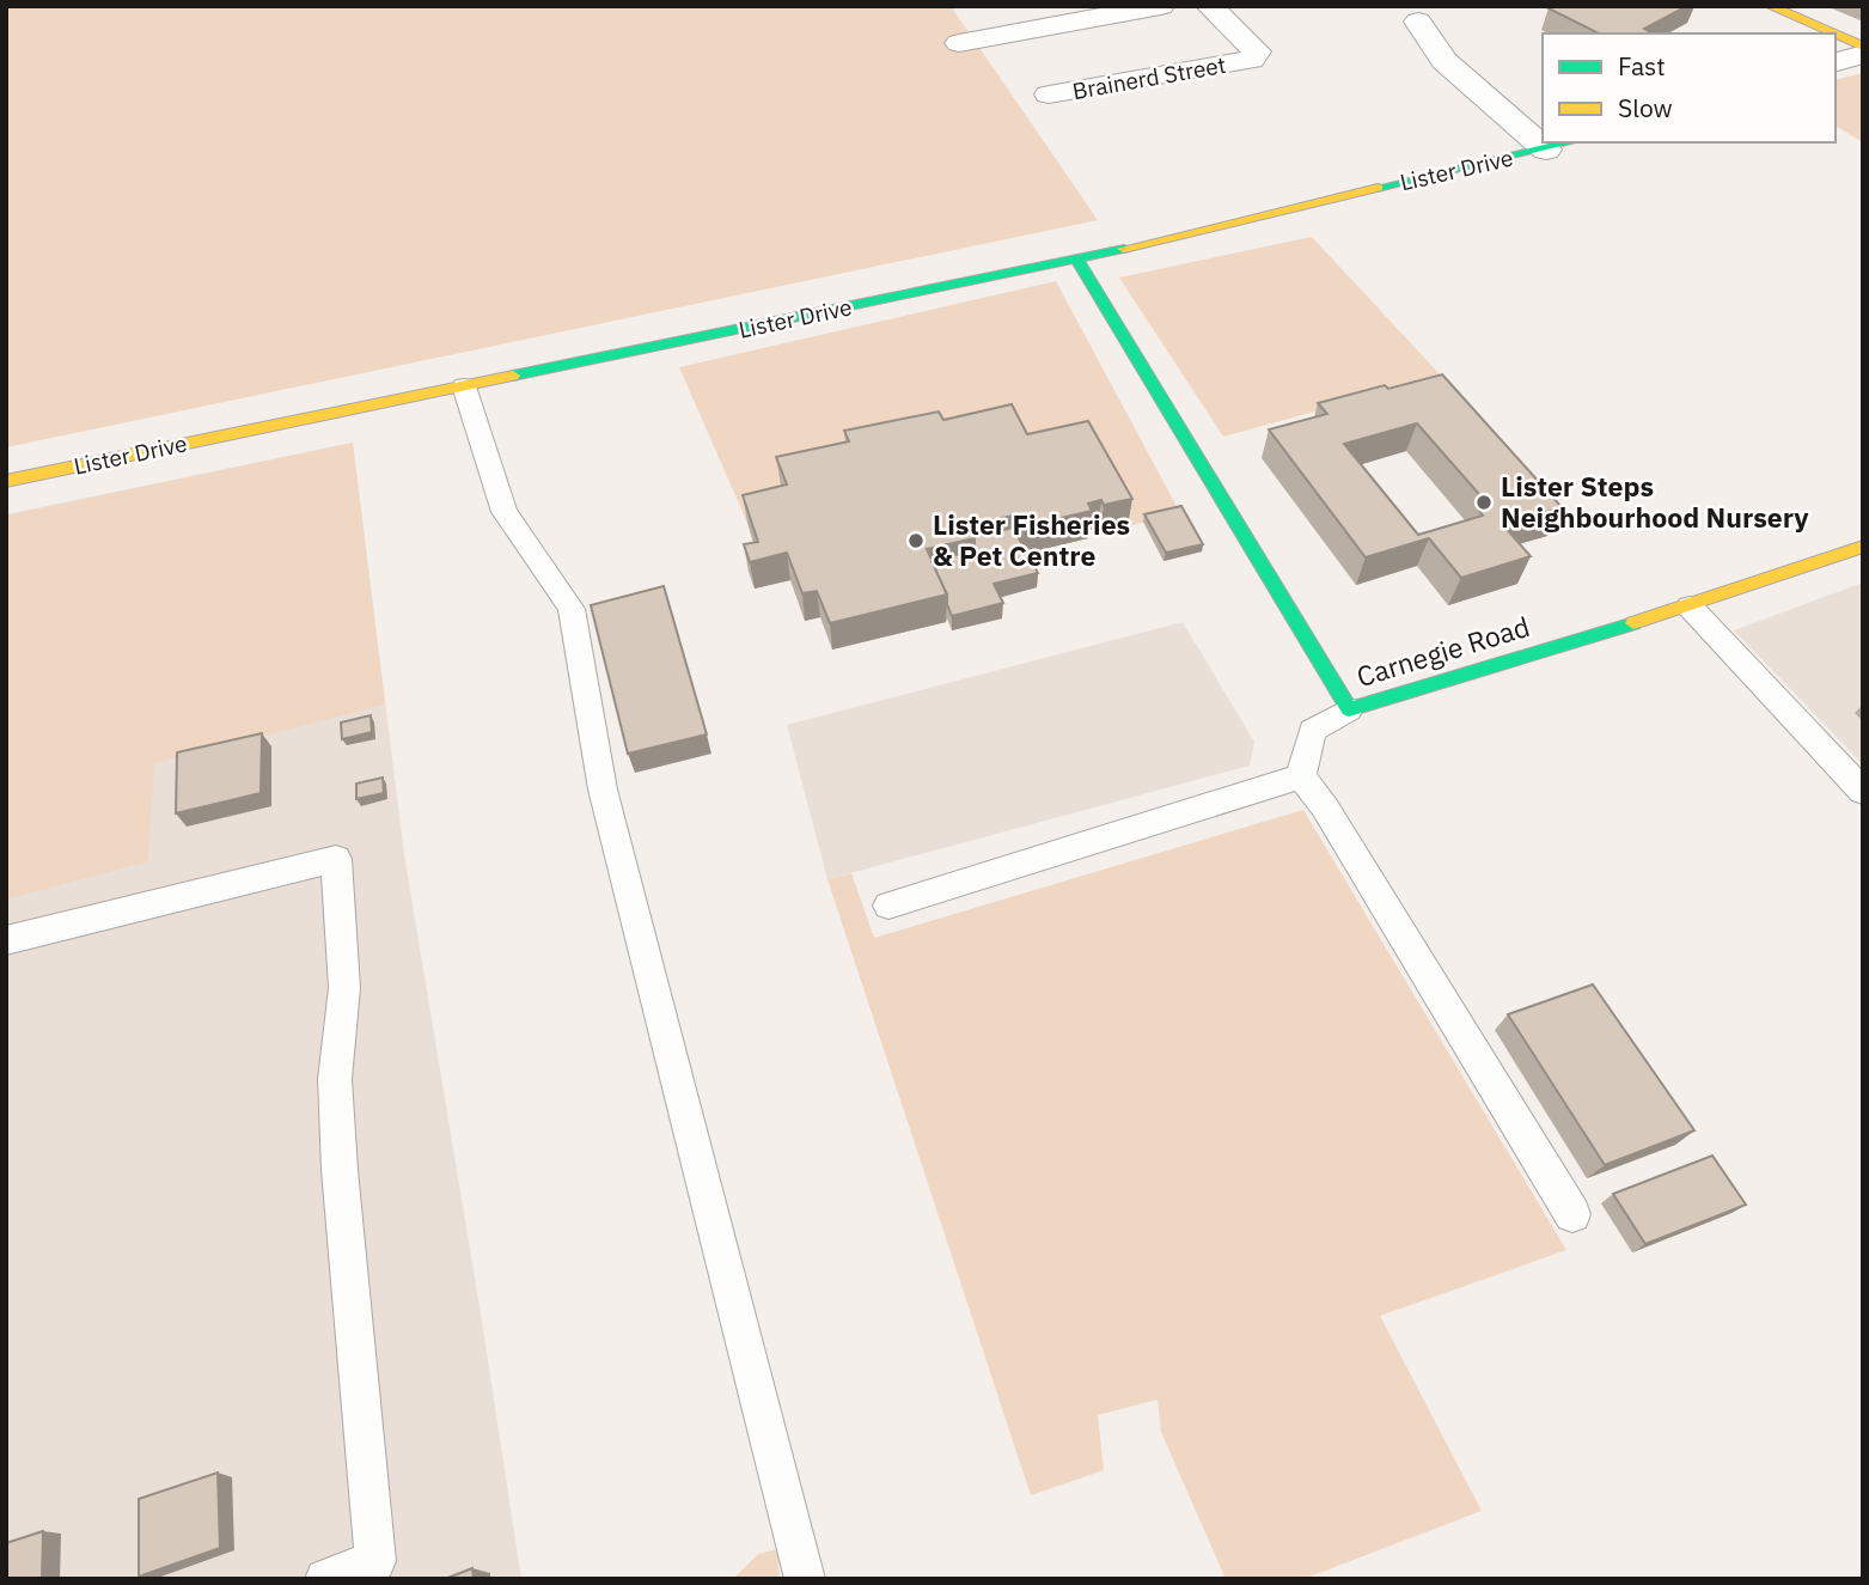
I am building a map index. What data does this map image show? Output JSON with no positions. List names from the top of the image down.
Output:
{
  "streets": {
    "street": ["Brainerd Street", "Lister Drive", "Carnegie Road"]
  },
  "crossings": [
    ["Lister Drive", "Carnegie Road"]
  ],
  "places": ["Lister Steps Neighbourhood Nursery", "Lister Fisheries & Pet Centre"],
  "legend": ["Fast", "Slow"]
}
